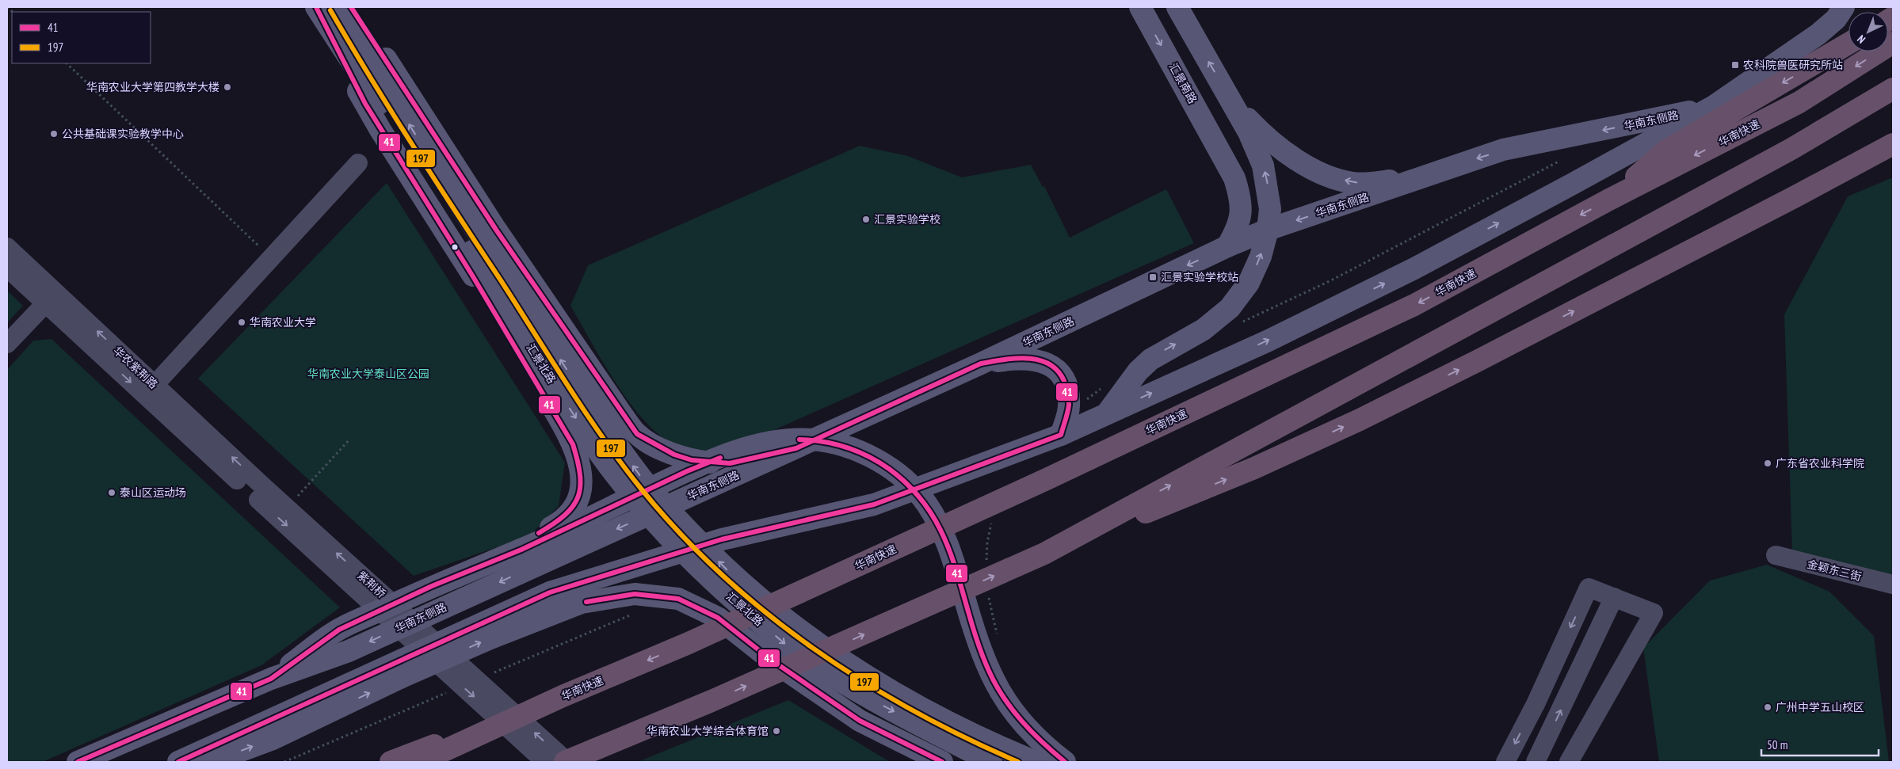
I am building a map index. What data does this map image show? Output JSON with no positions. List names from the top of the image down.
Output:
{
  "streets": {
    "highway": ["华南快速"],
    "street": [
      "汇景南路",
      "华南东侧路",
      "汇景北路",
      "华农紫荆路",
      "金颖东三街",
      "紫荆桥"
    ]
  },
  "crossings": [
    ["汇景南路", "华南东侧路"],
    ["华农紫荆路", "紫荆桥"]
  ],
  "parks": ["华南农业大学泰山区公园"],
  "places": {
    "transit": ["农科院兽医研究所站", "汇景实验学校站"],
    "other": [
      "华南农业大学第四教学大楼",
      "公共基础课实验教学中心",
      "汇景实验学校",
      "华南农业大学",
      "广东省农业科学院",
      "泰山区运动场",
      "广州中学五山校区",
      "华南农业大学综合体育馆"
    ]
  },
  "lines": ["transit line 41", "transit line 197"],
  "legend": ["41", "197"],
  "scale_bar": "50 m",
  "north": "bottom left"
}
